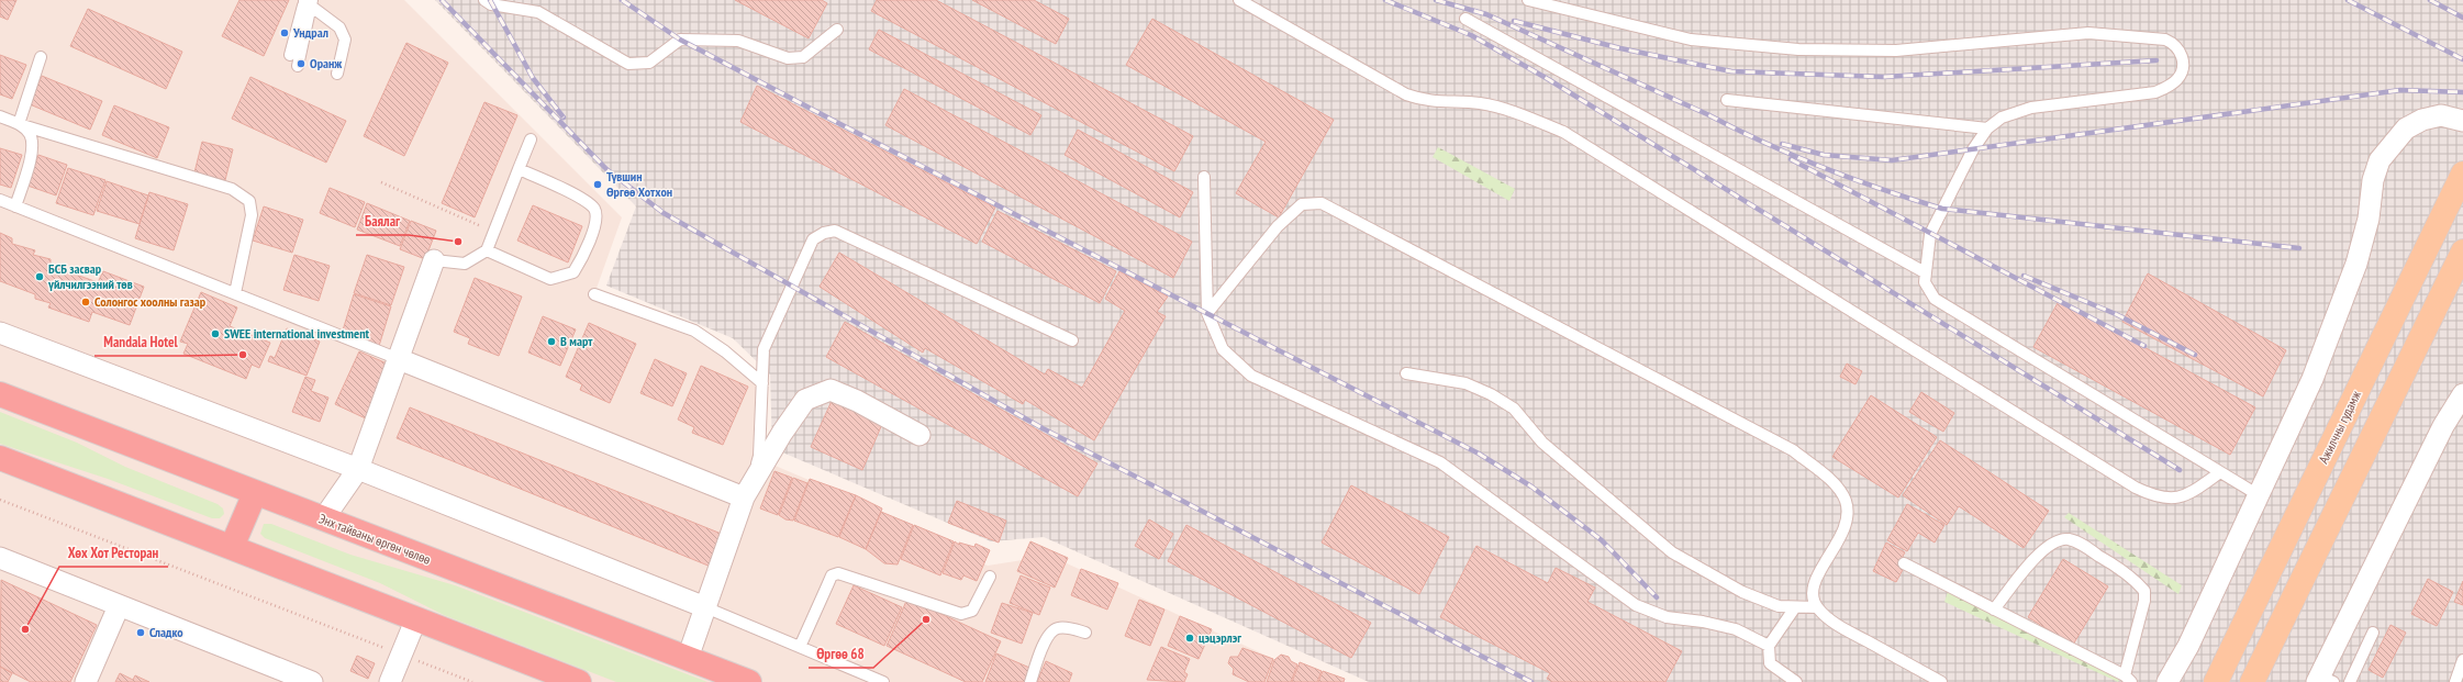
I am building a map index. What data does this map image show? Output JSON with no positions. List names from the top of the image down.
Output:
{
  "streets": {
    "highway": ["Энх тайваны өргөн чөлөө"],
    "main road": ["Ажилчны гудамж"]
  },
  "places": [
    "Ундрал",
    "Оранж",
    "Түвшин Өргөө Хотхон",
    "Баялаг",
    "БСБ засвар үйлчилгээний төв",
    "Солонгос хоолны газар",
    "SWEE international investment",
    "В март",
    "Mandala Hotel",
    "Өргөө 68",
    "Хөх Хот Ресторан",
    "Сладко",
    "цэцэрлэг"
  ]
}
